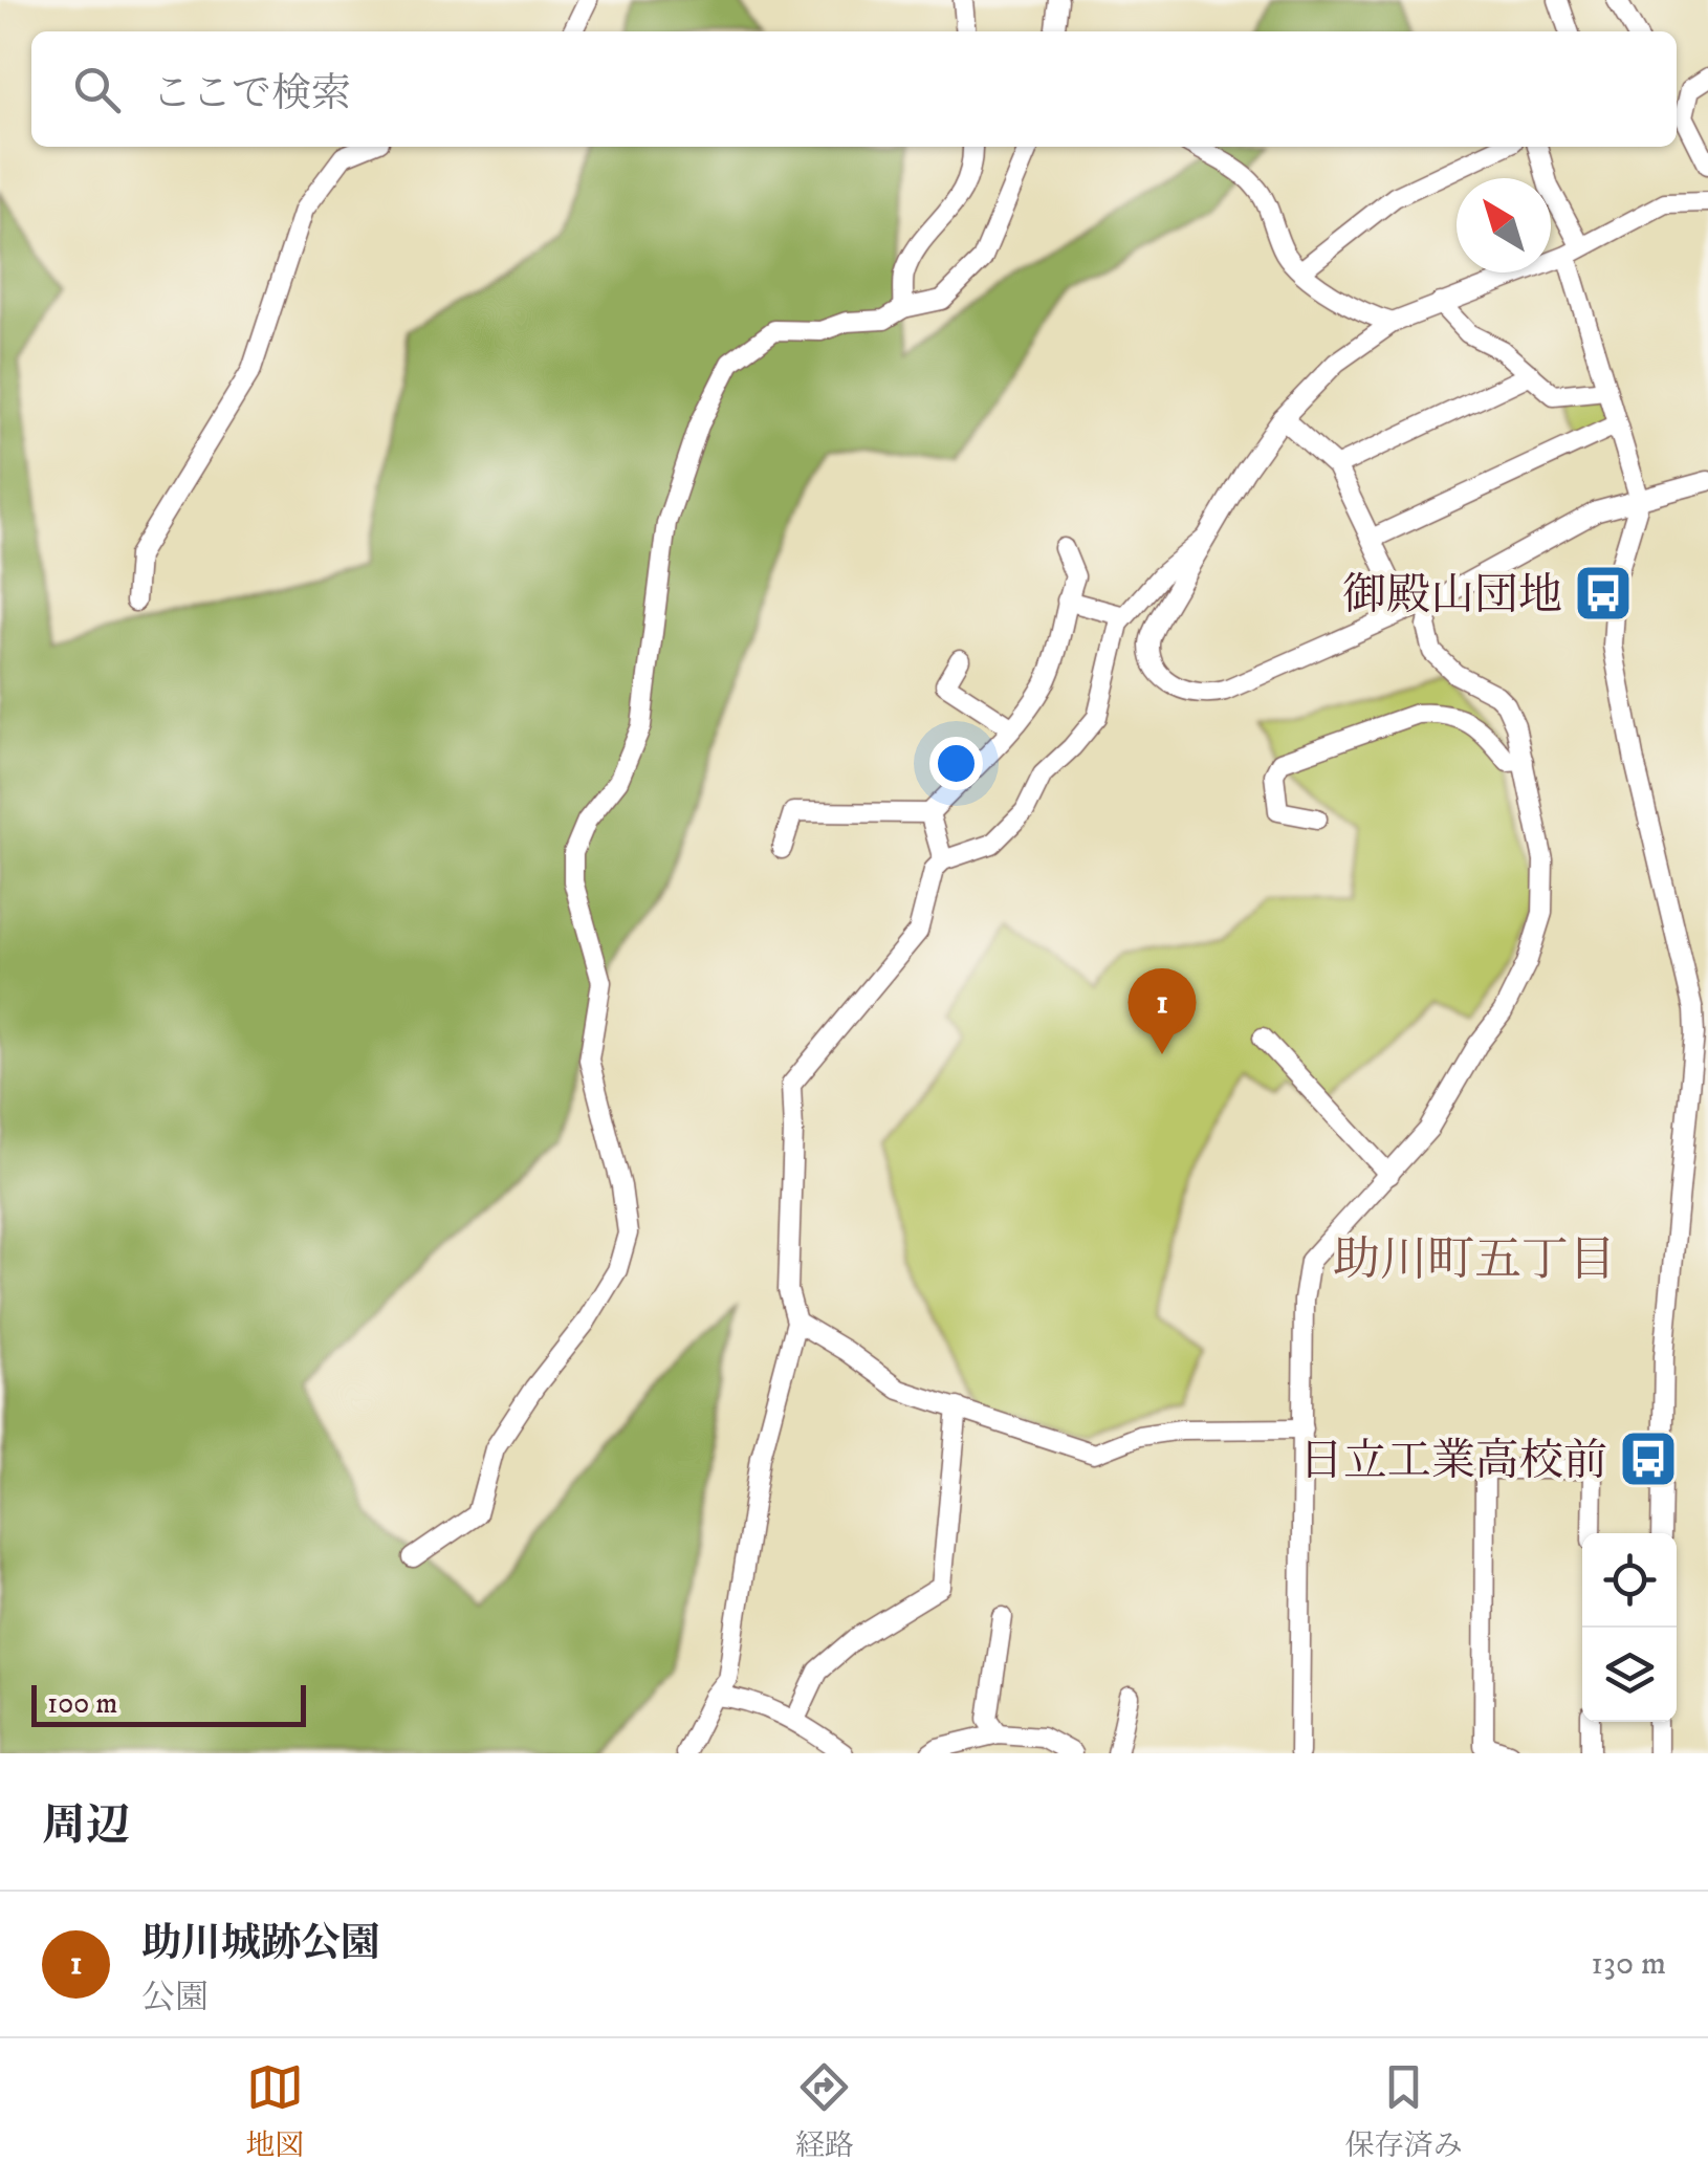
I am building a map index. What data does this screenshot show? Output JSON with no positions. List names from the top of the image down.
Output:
{
  "districts": ["助川町五丁目"],
  "places": {
    "bus stop": ["御殿山団地", "日立工業高校前"]
  },
  "scale_bar": "100 m",
  "north": "top left",
  "page": {
    "search": "ここで検索",
    "pins": "1",
    "scale": "100 m",
    "heading": "周辺",
    "list": [
      {
        "mark": "1",
        "name": "助川城跡公園",
        "note": "公園",
        "value": "130 m"
      }
    ],
    "nav": ["地図", "経路", "保存済み"]
  }
}
